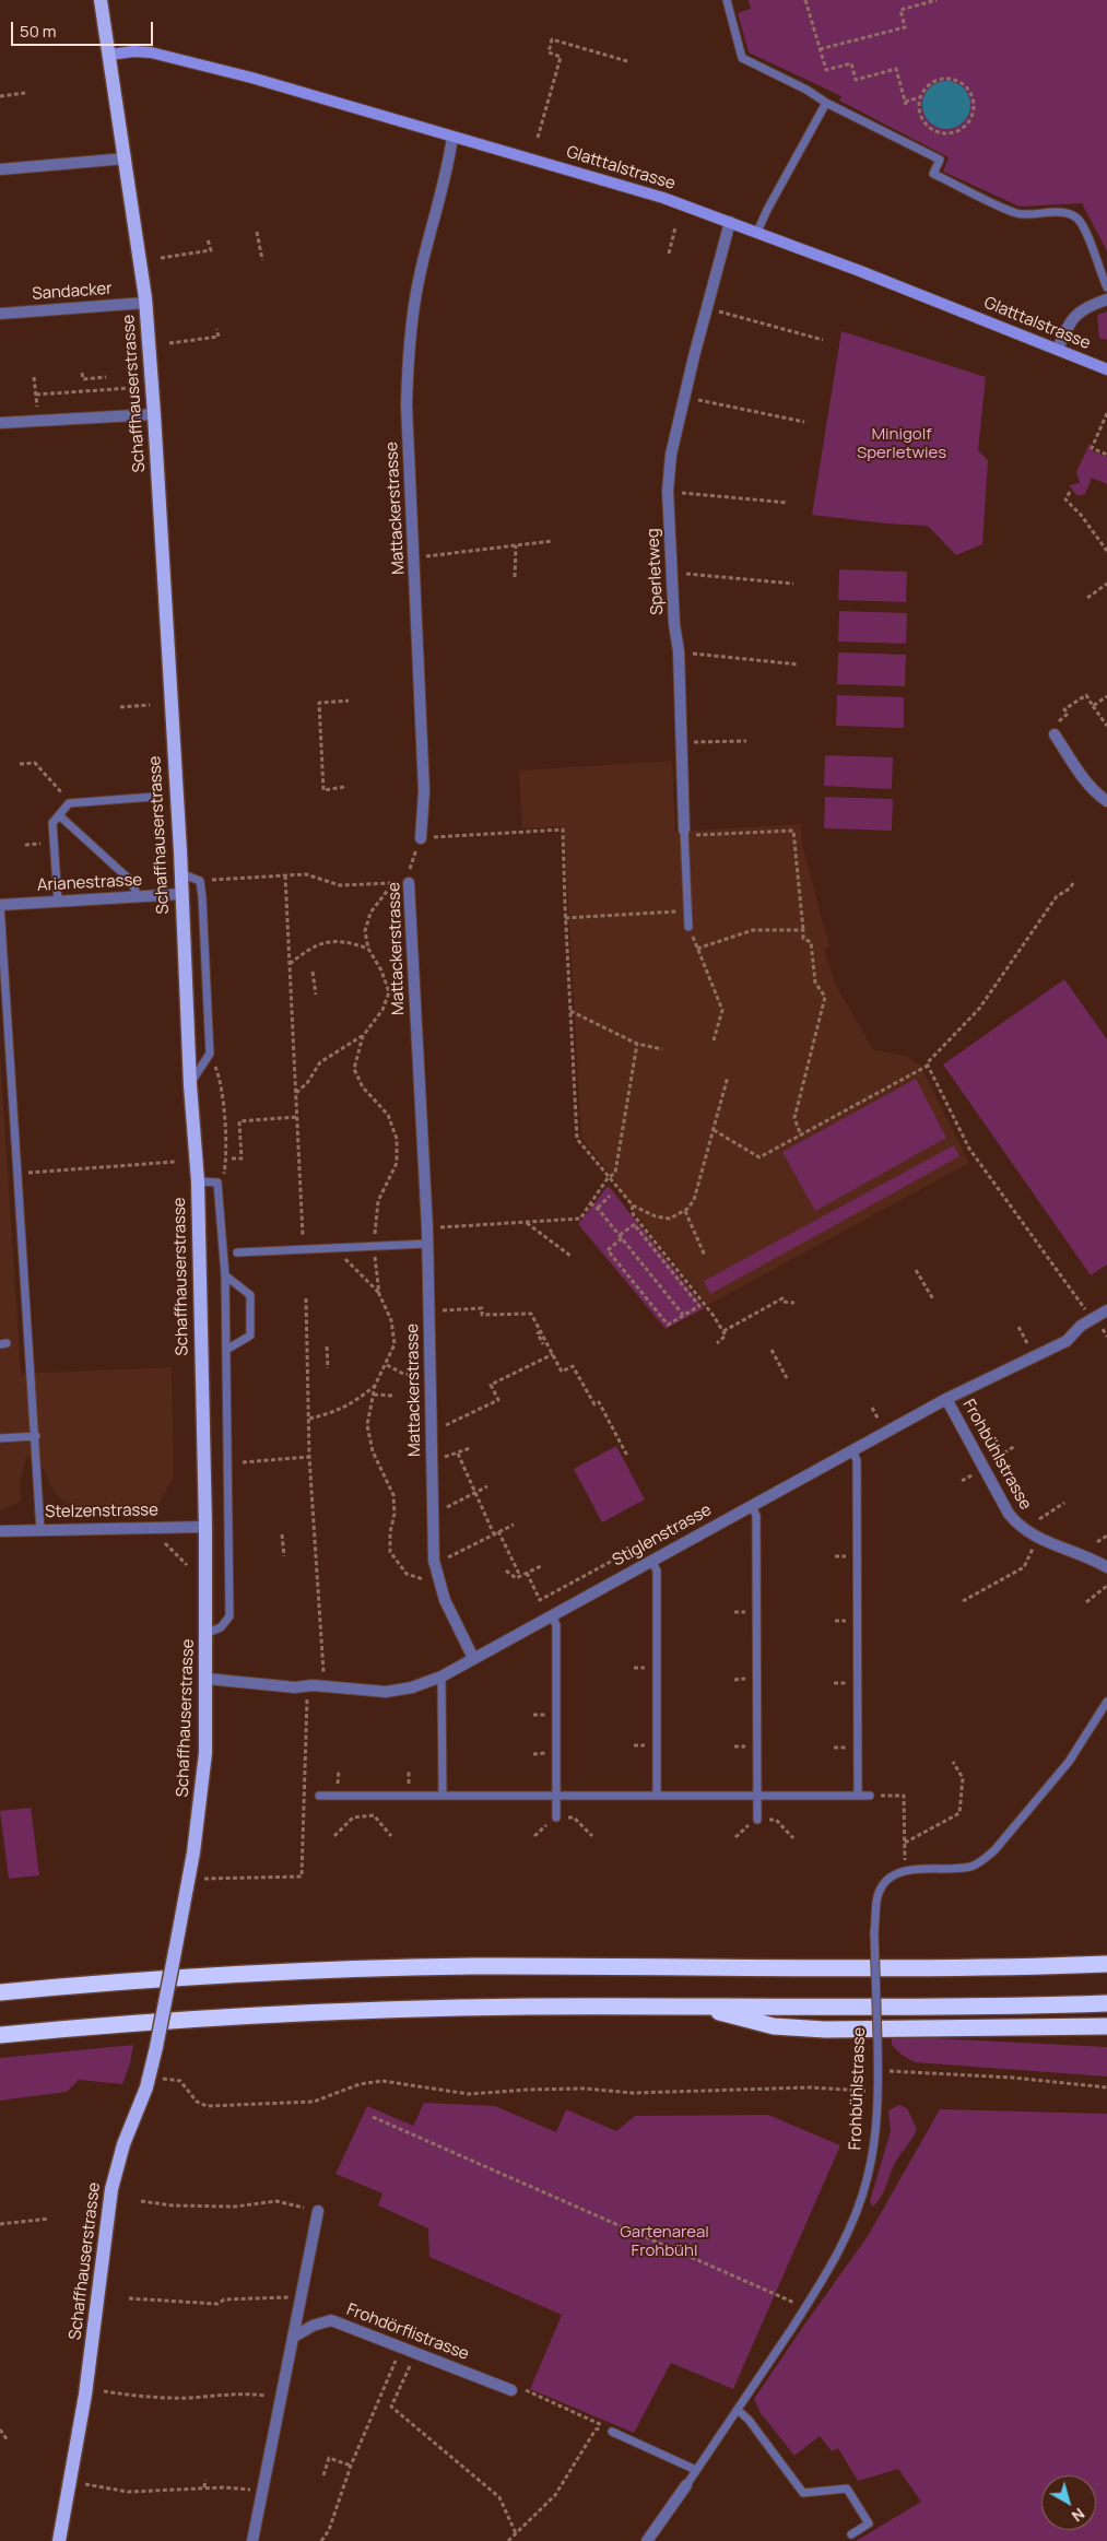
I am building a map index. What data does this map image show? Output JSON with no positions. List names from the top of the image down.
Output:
{
  "streets": {
    "main road": ["Glatttalstrasse", "Schaffhauserstrasse"],
    "street": [
      "Sandacker",
      "Mattackerstrasse",
      "Sperletweg",
      "Arianestrasse",
      "Frohbühlstrasse",
      "Stelzenstrasse",
      "Stiglenstrasse",
      "Frohdörflistrasse"
    ]
  },
  "crossings": [
    ["Glatttalstrasse", "Schaffhauserstrasse"],
    ["Glatttalstrasse", "Mattackerstrasse"],
    ["Glatttalstrasse", "Sperletweg"],
    ["Sandacker", "Schaffhauserstrasse"],
    ["Schaffhauserstrasse", "Arianestrasse"],
    ["Schaffhauserstrasse", "Stelzenstrasse"],
    ["Schaffhauserstrasse", "Stiglenstrasse"],
    ["Mattackerstrasse", "Stiglenstrasse"],
    ["Frohbühlstrasse", "Stiglenstrasse"]
  ],
  "parks": ["Minigolf Sperletwies", "Gartenareal Frohbühl"],
  "scale_bar": "50 m",
  "north": "bottom right"
}
